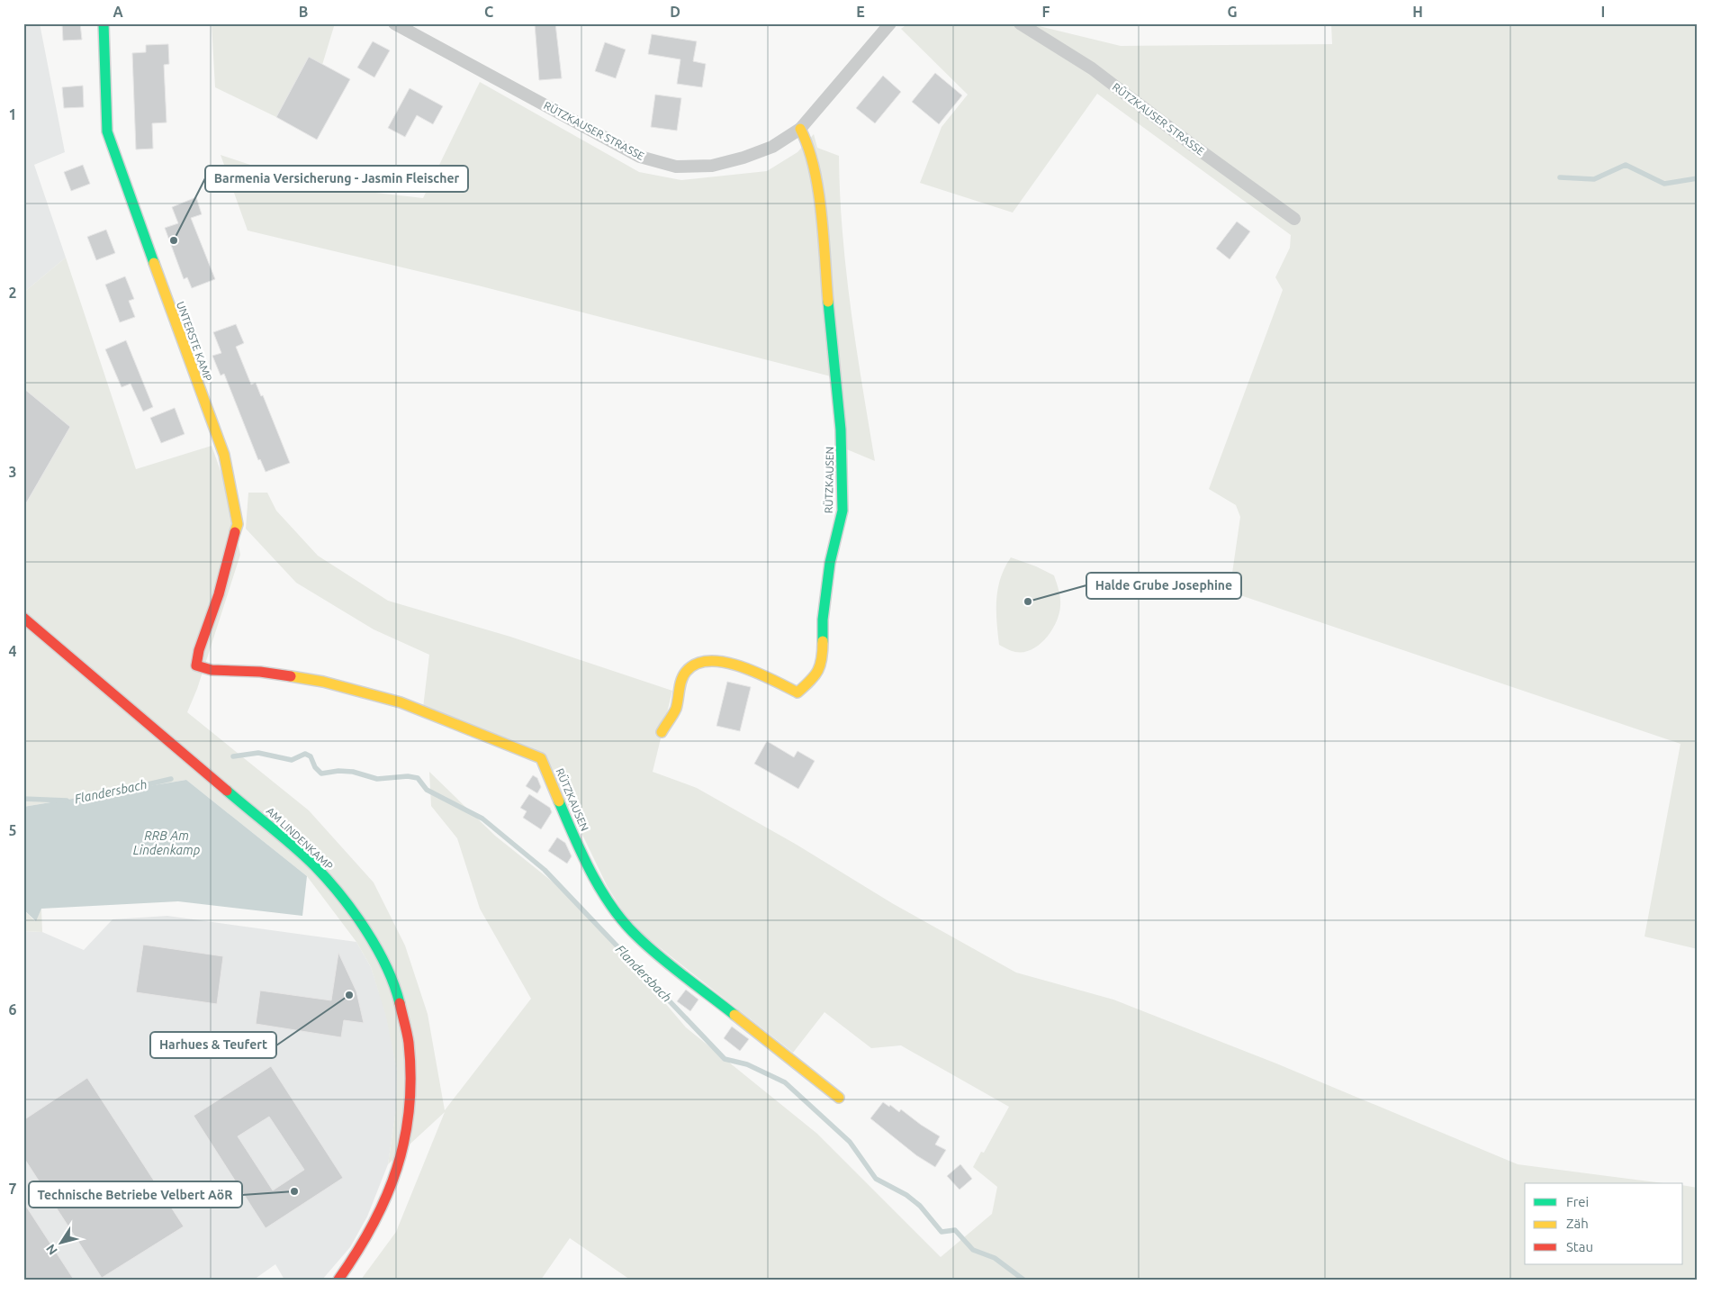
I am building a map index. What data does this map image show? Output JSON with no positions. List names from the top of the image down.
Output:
{
  "streets": {
    "street": [
      "RÜTZKAUSER STRASSE",
      "UNTERSTE KAMP",
      "RÜTZKAUSEN",
      "AM LINDENKAMP"
    ]
  },
  "crossings": [
    ["RÜTZKAUSER STRASSE", "RÜTZKAUSEN"],
    ["UNTERSTE KAMP", "RÜTZKAUSEN"]
  ],
  "water": ["Flandersbach", "RRB Am Lindenkamp"],
  "places": [
    "Barmenia Versicherung - Jasmin Fleischer",
    "Halde Grube Josephine",
    "Harhues & Teufert",
    "Technische Betriebe Velbert AöR"
  ],
  "legend": ["Frei", "Zäh", "Stau"],
  "north": "bottom left",
  "grid": {
    "columns": [
      "A",
      "B",
      "C",
      "D",
      "E",
      "F",
      "G",
      "H",
      "I"
    ],
    "rows": [
      "1",
      "2",
      "3",
      "4",
      "5",
      "6",
      "7"
    ]
  }
}
